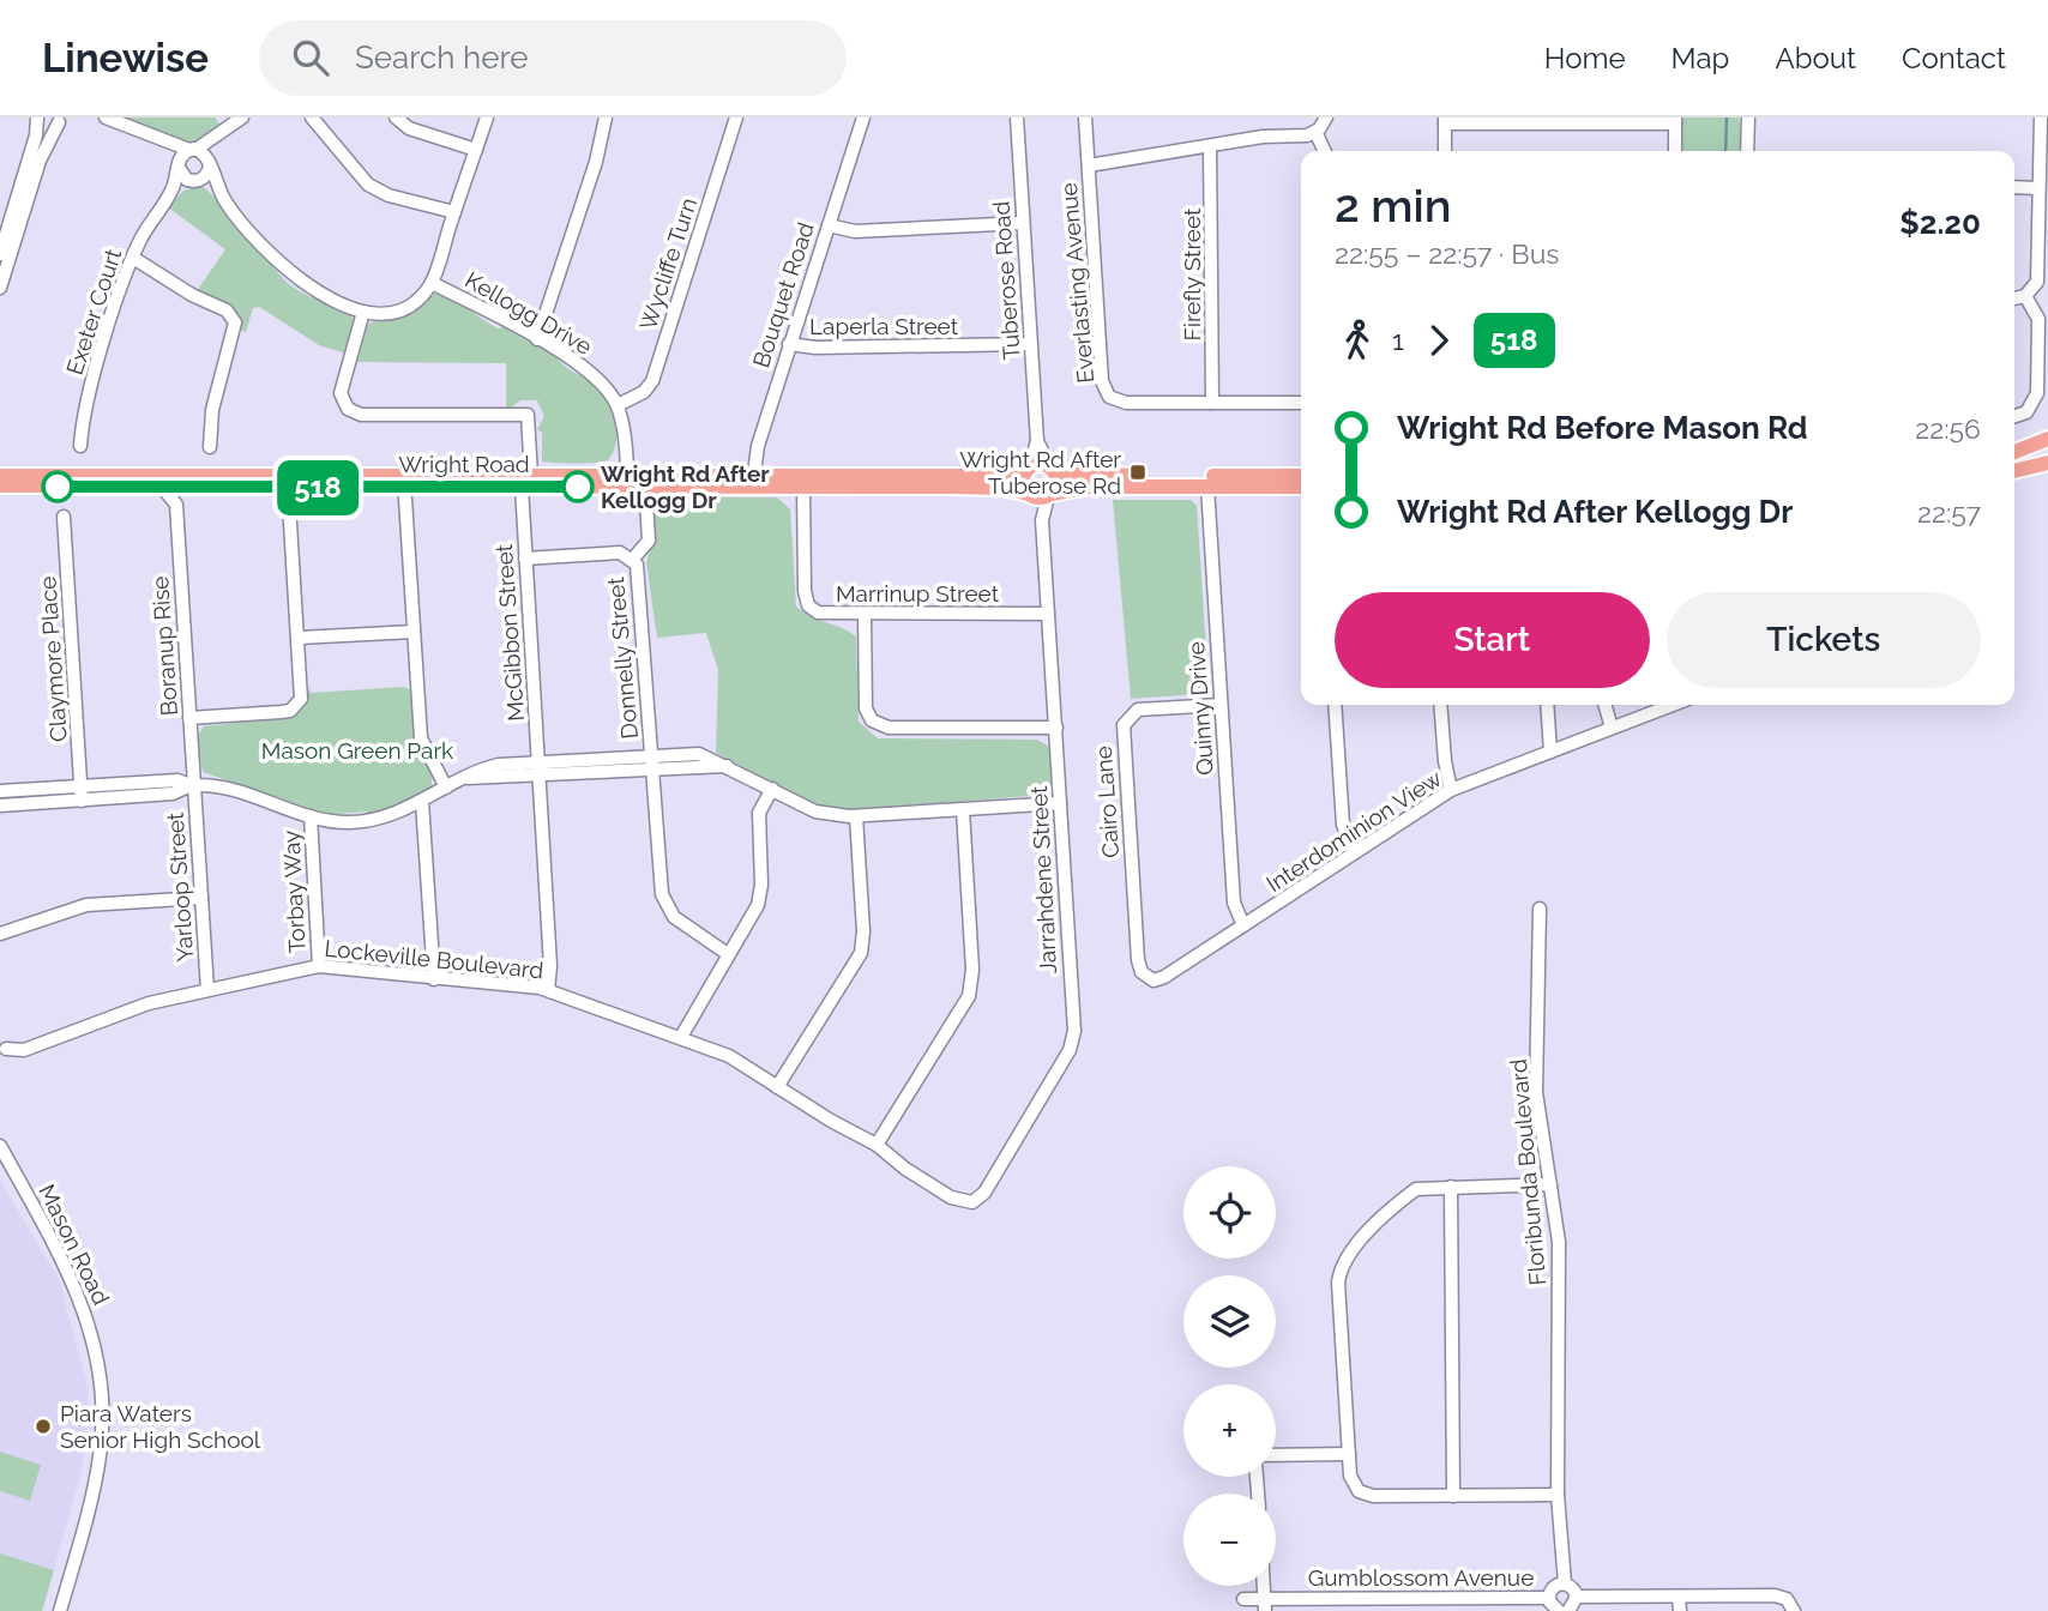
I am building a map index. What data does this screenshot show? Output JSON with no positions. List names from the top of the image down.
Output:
{
  "streets": {
    "main road": ["Wright Road"],
    "street": [
      "Wycliffe Turn",
      "Firefly Street",
      "Tuberose Road",
      "Everlasting Avenue",
      "Bouquet Road",
      "Exeter Court",
      "Kellogg Drive",
      "Laperla Street",
      "Marrinup Street",
      "McGibbon Street",
      "Boranup Rise",
      "Donnelly Street",
      "Claymore Place",
      "Quinny Drive",
      "Cairo Lane",
      "Interdominion View",
      "Jarrahdene Street",
      "Yarloop Street",
      "Torbay Way",
      "Lockeville Boulevard",
      "Floribunda Boulevard",
      "Mason Road",
      "Gumblossom Avenue"
    ]
  },
  "crossings": [
    ["Wycliffe Turn", "Kellogg Drive"],
    ["Firefly Street", "Everlasting Avenue"],
    ["Tuberose Road", "Laperla Street"],
    ["Tuberose Road", "Wright Road"],
    ["Tuberose Road", "Jarrahdene Street"],
    ["Bouquet Road", "Laperla Street"],
    ["Bouquet Road", "Wright Road"],
    ["Kellogg Drive", "Wright Road"],
    ["Kellogg Drive", "McGibbon Street"],
    ["Wright Road", "Marrinup Street"],
    ["Wright Road", "McGibbon Street"],
    ["Wright Road", "Jarrahdene Street"],
    ["Marrinup Street", "Jarrahdene Street"],
    ["McGibbon Street", "Donnelly Street"],
    ["McGibbon Street", "Lockeville Boulevard"],
    ["Boranup Rise", "Yarloop Street"],
    ["Quinny Drive", "Cairo Lane"],
    ["Quinny Drive", "Interdominion View"],
    ["Cairo Lane", "Interdominion View"],
    ["Jarrahdene Street", "Lockeville Boulevard"],
    ["Yarloop Street", "Lockeville Boulevard"],
    ["Torbay Way", "Lockeville Boulevard"]
  ],
  "parks": ["Mason Green Park"],
  "places": {
    "transit": ["Wright Rd After Tuberose Rd"],
    "other": ["Wright Rd After Kellogg Dr", "Piara Waters Senior High School"]
  },
  "lines": ["bus line 518"],
  "page": {
    "header": "Linewise",
    "search": "Search here",
    "nav": [
      "Home",
      "Map",
      "About",
      "Contact"
    ],
    "on_map": "518",
    "heading": ["2 min", "22:55 – 22:57 · Bus", "$2.20"],
    "legs": ["1", "518"],
    "list": [
      {
        "name": "Wright Rd Before Mason Rd",
        "value": "22:56"
      },
      {
        "name": "Wright Rd After Kellogg Dr",
        "value": "22:57"
      }
    ],
    "buttons": ["Start", "Tickets"],
    "map_buttons": ["+", "−"]
  }
}
